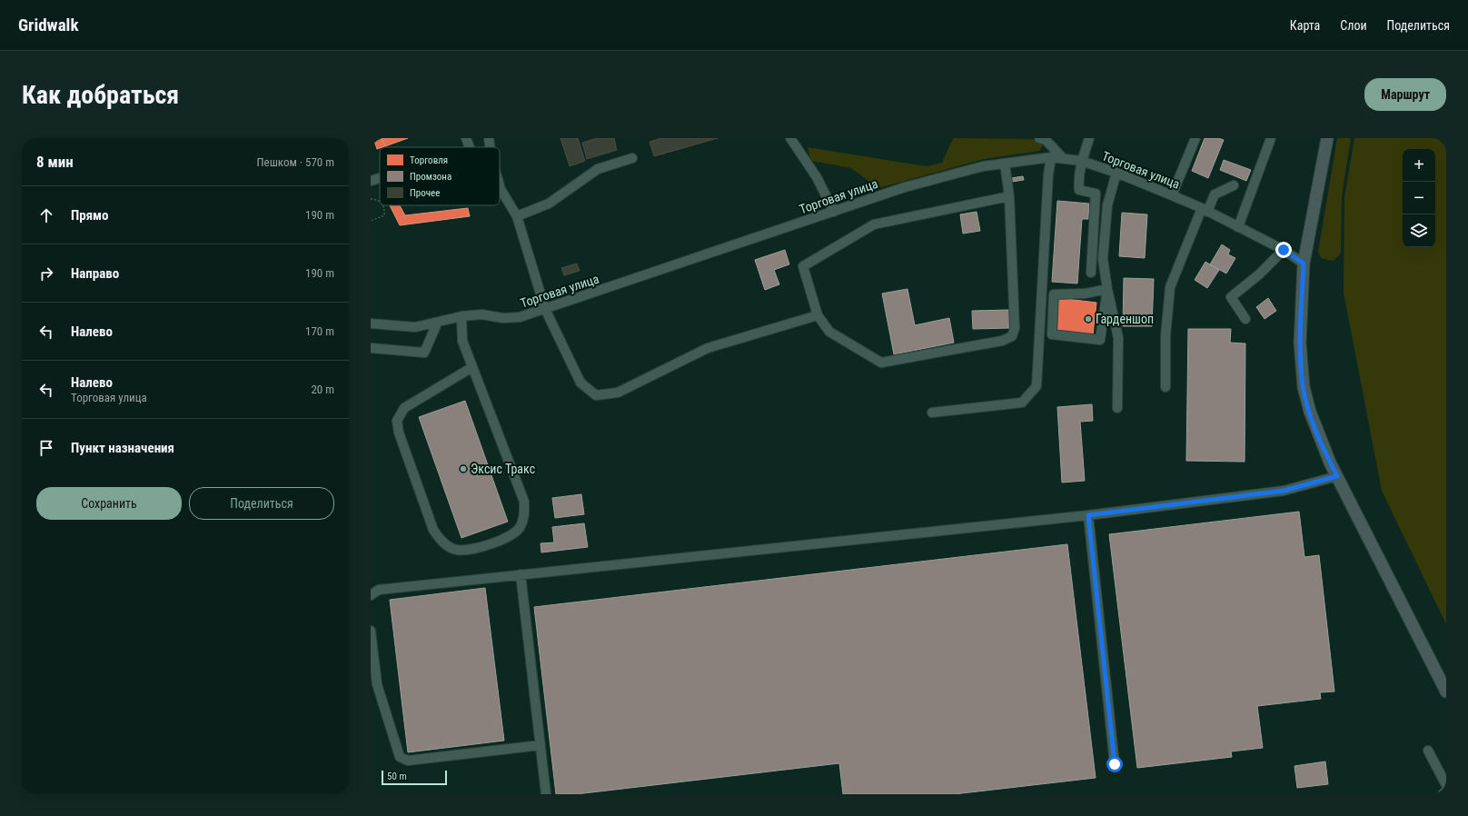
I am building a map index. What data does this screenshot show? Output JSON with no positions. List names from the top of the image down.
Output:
{
  "streets": {
    "street": ["Торговая улица"]
  },
  "places": ["Гарденшоп", "Эксис Тракс"],
  "legend": ["Торговля", "Промзона", "Прочее"],
  "scale_bar": "50 m",
  "page": {
    "header": "Gridwalk",
    "nav": ["Карта", "Слои", "Поделиться"],
    "buttons": [
      "Маршрут",
      ["Сохранить", "Поделиться"]
    ],
    "title": "Как добраться",
    "heading": ["8 мин", "Пешком · 570 m"],
    "map_buttons": ["+", "−"],
    "list": [
      ["Прямо", "190 m"],
      ["Направо", "190 m"],
      ["Налево", "170 m"],
      ["Налево", "Торговая улица", "20 m"],
      "Пункт назначения"
    ],
    "scale": "50 m"
  }
}
